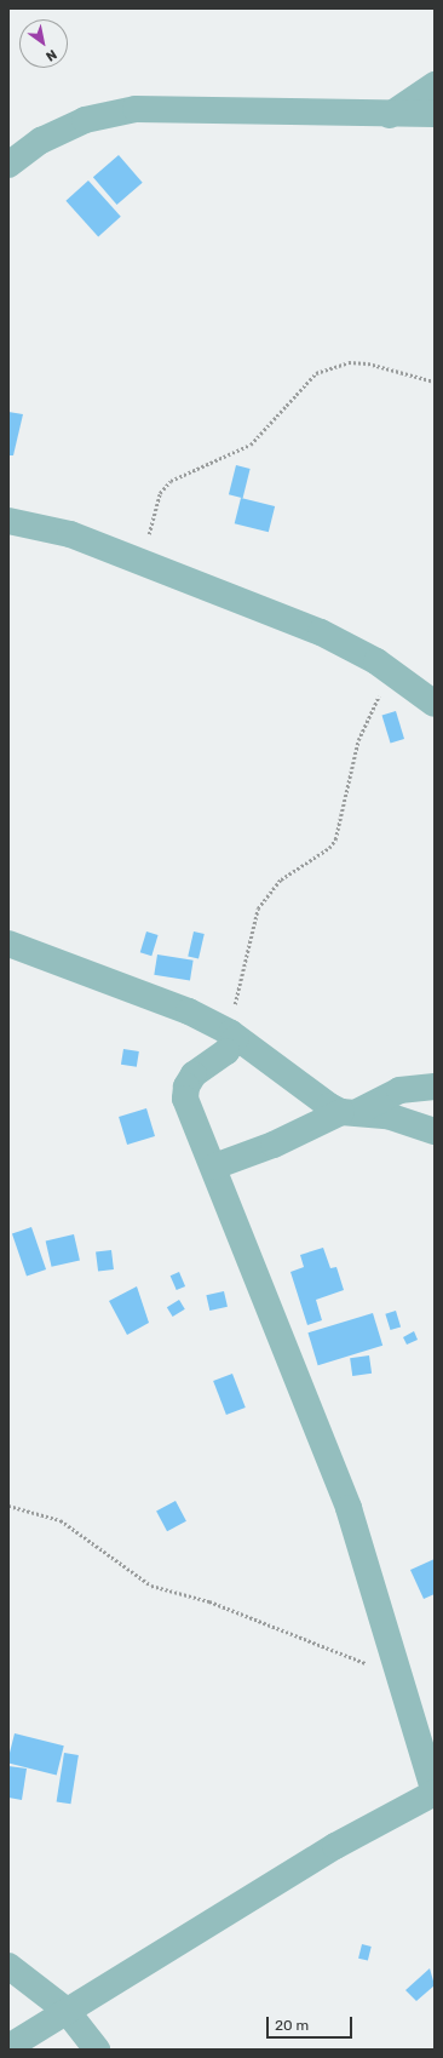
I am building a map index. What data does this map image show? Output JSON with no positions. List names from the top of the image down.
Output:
{
  "scale_bar": "20 m",
  "north": "bottom right"
}
